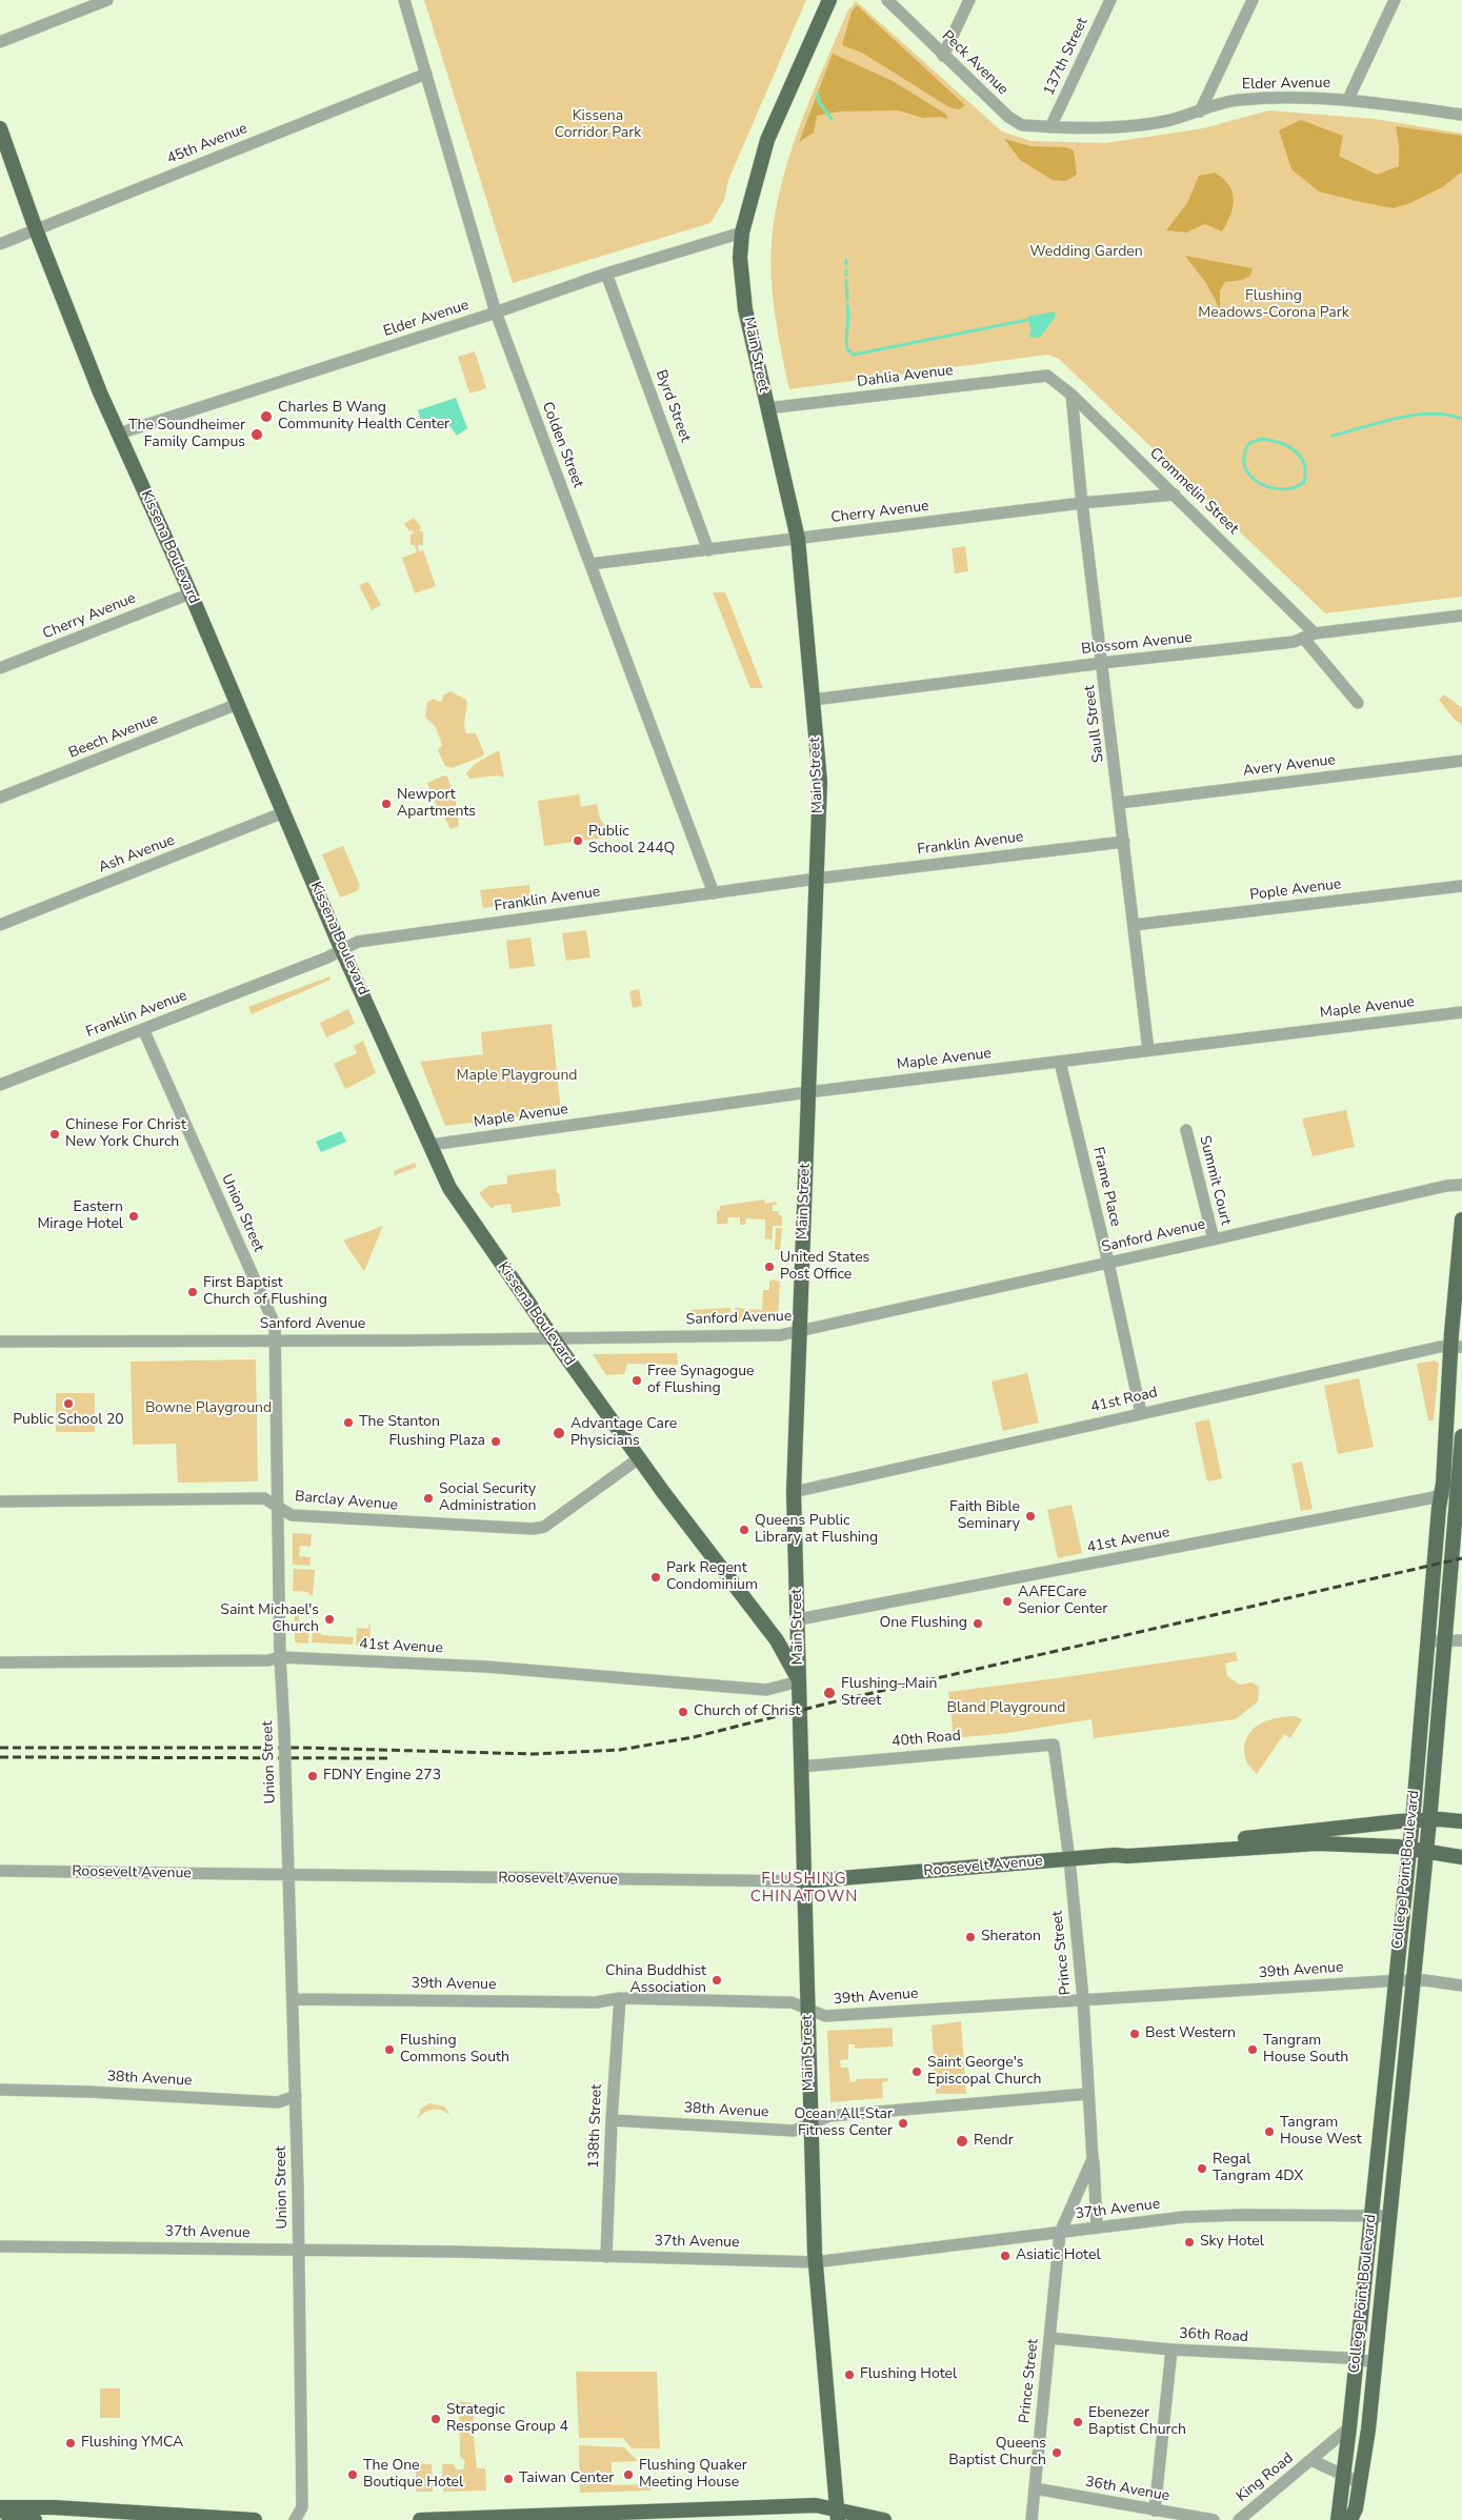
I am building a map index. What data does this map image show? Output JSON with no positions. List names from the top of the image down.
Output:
{
  "streets": {
    "main road": [
      "Main Street",
      "Kissena Boulevard",
      "Roosevelt Avenue",
      "College Point Boulevard"
    ],
    "street": [
      "137th Street",
      "Peck Avenue",
      "Elder Avenue",
      "45th Avenue",
      "Dahlia Avenue",
      "Byrd Street",
      "Colden Street",
      "Crommelin Street",
      "Cherry Avenue",
      "Blossom Avenue",
      "Saull Street",
      "Beech Avenue",
      "Avery Avenue",
      "Franklin Avenue",
      "Ash Avenue",
      "Pople Avenue",
      "Maple Avenue",
      "Summit Court",
      "Frame Place",
      "Union Street",
      "Sanford Avenue",
      "41st Road",
      "Barclay Avenue",
      "41st Avenue",
      "40th Road",
      "Prince Street",
      "39th Avenue",
      "38th Avenue",
      "138th Street",
      "37th Avenue",
      "36th Road",
      "King Road",
      "36th Avenue"
    ]
  },
  "crossings": [
    ["137th Street", "Peck Avenue"],
    ["137th Street", "Elder Avenue"],
    ["Peck Avenue", "Elder Avenue"],
    ["Elder Avenue", "Main Street"],
    ["Elder Avenue", "Byrd Street"],
    ["Elder Avenue", "Colden Street"],
    ["Elder Avenue", "Kissena Boulevard"],
    ["45th Avenue", "Colden Street"],
    ["45th Avenue", "Kissena Boulevard"],
    ["Main Street", "Dahlia Avenue"],
    ["Main Street", "Cherry Avenue"],
    ["Main Street", "Kissena Boulevard"],
    ["Main Street", "Blossom Avenue"],
    ["Main Street", "Franklin Avenue"],
    ["Main Street", "Maple Avenue"],
    ["Main Street", "Sanford Avenue"],
    ["Main Street", "41st Road"],
    ["Main Street", "41st Avenue"],
    ["Main Street", "40th Road"],
    ["Main Street", "Roosevelt Avenue"],
    ["Main Street", "39th Avenue"],
    ["Main Street", "38th Avenue"],
    ["Main Street", "37th Avenue"],
    ["Dahlia Avenue", "Crommelin Street"],
    ["Byrd Street", "Cherry Avenue"],
    ["Colden Street", "Cherry Avenue"],
    ["Colden Street", "Franklin Avenue"],
    ["Crommelin Street", "Cherry Avenue"],
    ["Crommelin Street", "Blossom Avenue"],
    ["Crommelin Street", "Saull Street"],
    ["Cherry Avenue", "Kissena Boulevard"],
    ["Cherry Avenue", "Saull Street"],
    ["Kissena Boulevard", "Beech Avenue"],
    ["Kissena Boulevard", "Franklin Avenue"],
    ["Kissena Boulevard", "Ash Avenue"],
    ["Kissena Boulevard", "Maple Avenue"],
    ["Kissena Boulevard", "Sanford Avenue"],
    ["Kissena Boulevard", "Barclay Avenue"],
    ["Kissena Boulevard", "41st Avenue"],
    ["Blossom Avenue", "Saull Street"],
    ["Saull Street", "Avery Avenue"],
    ["Saull Street", "Franklin Avenue"],
    ["Saull Street", "Pople Avenue"],
    ["Saull Street", "Maple Avenue"],
    ["Franklin Avenue", "Union Street"],
    ["Maple Avenue", "Frame Place"],
    ["Summit Court", "Sanford Avenue"],
    ["Frame Place", "Sanford Avenue"],
    ["Frame Place", "41st Road"],
    ["Union Street", "Sanford Avenue"],
    ["Union Street", "Barclay Avenue"],
    ["Union Street", "41st Avenue"],
    ["Union Street", "Roosevelt Avenue"],
    ["Union Street", "39th Avenue"],
    ["Union Street", "38th Avenue"],
    ["Union Street", "37th Avenue"],
    ["41st Road", "College Point Boulevard"],
    ["41st Avenue", "College Point Boulevard"],
    ["40th Road", "Prince Street"],
    ["Roosevelt Avenue", "College Point Boulevard"],
    ["Roosevelt Avenue", "Prince Street"],
    ["College Point Boulevard", "39th Avenue"],
    ["College Point Boulevard", "37th Avenue"],
    ["College Point Boulevard", "36th Road"],
    ["College Point Boulevard", "King Road"],
    ["Prince Street", "39th Avenue"],
    ["Prince Street", "38th Avenue"],
    ["Prince Street", "37th Avenue"],
    ["Prince Street", "36th Road"],
    ["Prince Street", "36th Avenue"],
    ["39th Avenue", "138th Street"],
    ["38th Avenue", "138th Street"],
    ["138th Street", "37th Avenue"]
  ],
  "districts": ["FLUSHING CHINATOWN"],
  "parks": [
    "Kissena Corridor Park",
    "Wedding Garden",
    "Flushing Meadows-Corona Park",
    "Maple Playground",
    "Bowne Playground",
    "Bland Playground"
  ],
  "places": [
    "Charles B Wang Community Health Center",
    "The Soundheimer Family Campus",
    "Newport Apartments",
    "Public School 244Q",
    "Chinese For Christ New York Church",
    "Eastern Mirage Hotel",
    "United States Post Office",
    "First Baptist Church of Flushing",
    "Free Synagogue of Flushing",
    "Public School 20",
    "The Stanton",
    "Advantage Care Physicians",
    "Flushing Plaza",
    "Social Security Administration",
    "Faith Bible Seminary",
    "Queens Public Library at Flushing",
    "Park Regent Condominium",
    "AAFECare Senior Center",
    "Saint Michael's Church",
    "One Flushing",
    "Flushing–Main Street",
    "Church of Christ",
    "FDNY Engine 273",
    "Sheraton",
    "China Buddhist Association",
    "Best Western",
    "Flushing Commons South",
    "Tangram House South",
    "Saint George's Episcopal Church",
    "Ocean All-Star Fitness Center",
    "Tangram House West",
    "Rendr",
    "Regal Tangram 4DX",
    "Sky Hotel",
    "Asiatic Hotel",
    "Flushing Hotel",
    "Strategic Response Group 4",
    "Ebenezer Baptist Church",
    "Flushing YMCA",
    "Queens Baptist Church",
    "The One Boutique Hotel",
    "Flushing Quaker Meeting House",
    "Taiwan Center"
  ]
}
